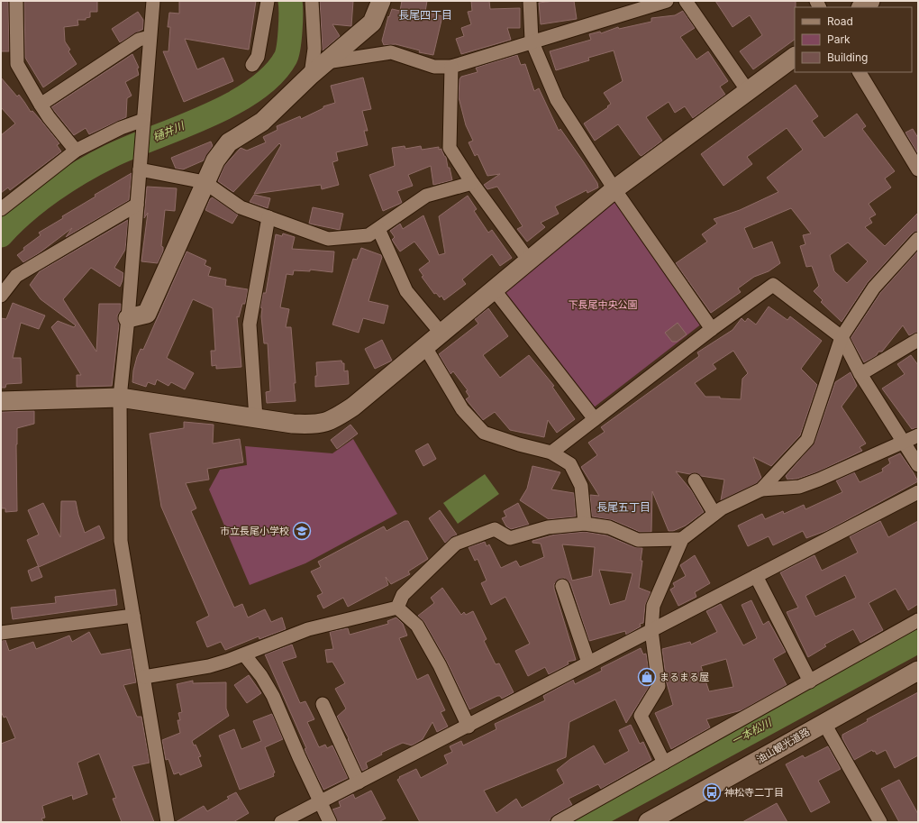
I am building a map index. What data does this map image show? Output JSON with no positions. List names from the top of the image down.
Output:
{
  "streets": {
    "street": ["油山観光道路"]
  },
  "districts": ["長尾四丁目", "長尾五丁目"],
  "water": ["樋井川", "一本松川"],
  "parks": ["下長尾中央公園"],
  "places": {
    "school or university": ["市立長尾小学校"],
    "shop": ["まるまる屋"],
    "bus stop": ["神松寺二丁目"]
  },
  "legend": ["Road", "Park", "Building"]
}
